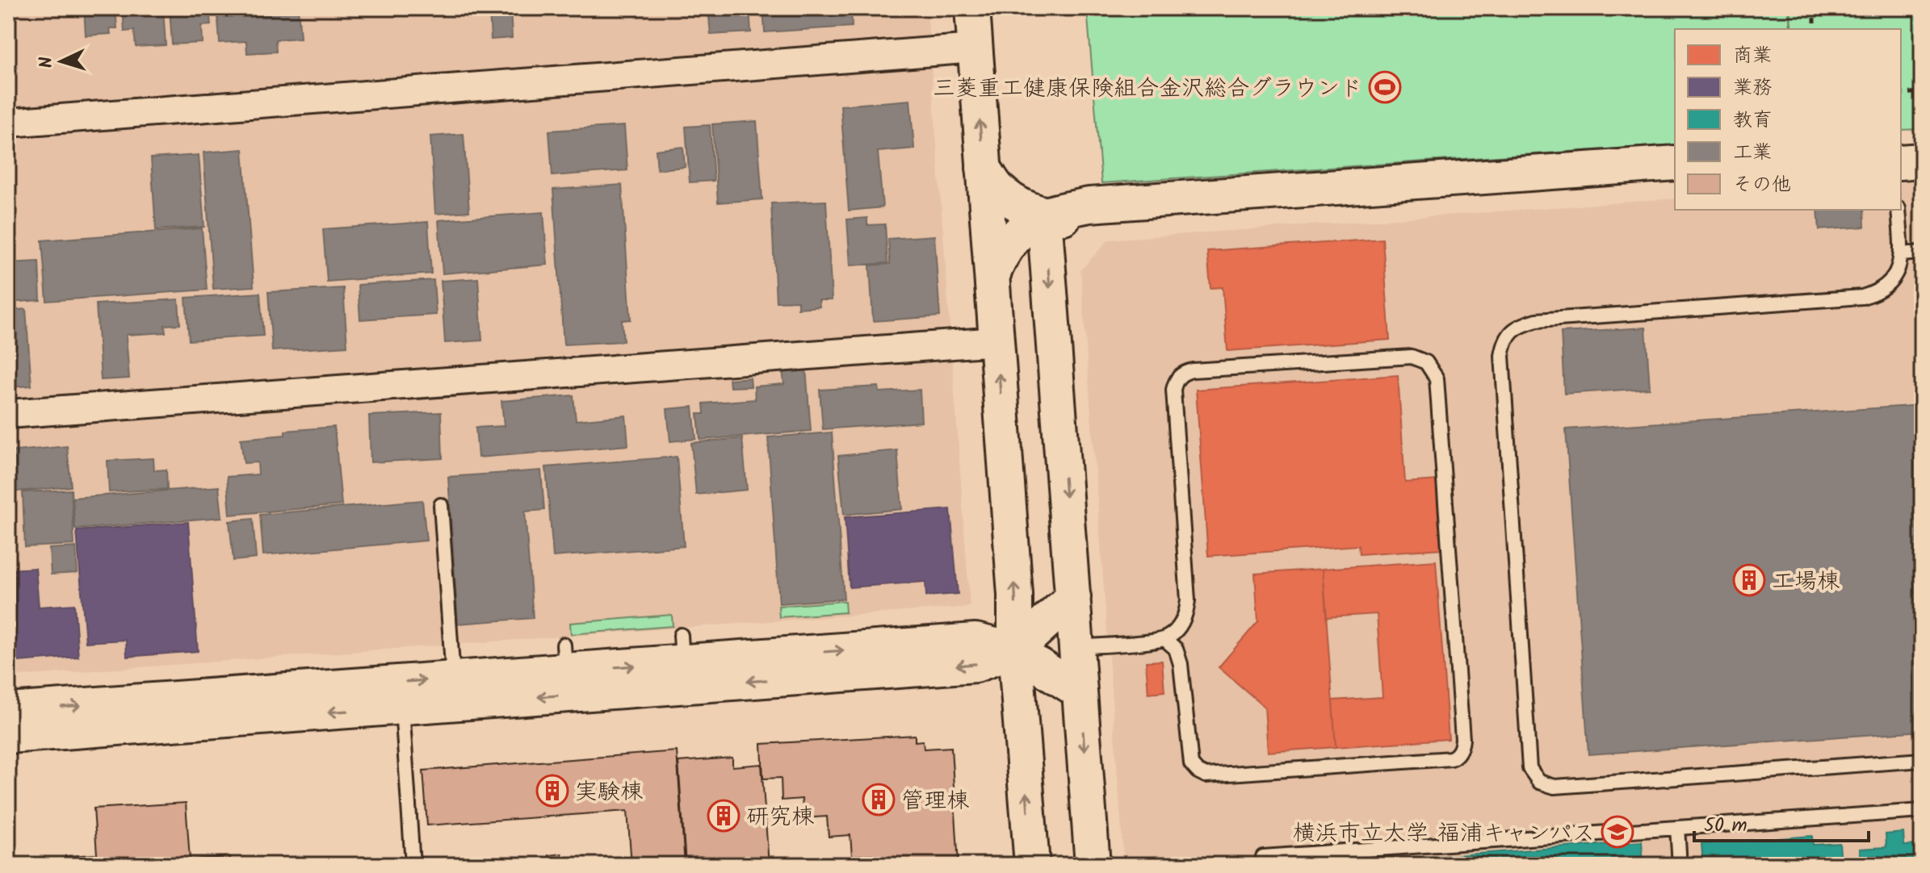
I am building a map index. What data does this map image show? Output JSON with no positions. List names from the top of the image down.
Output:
{
  "places": {
    "sports": ["三菱重工健康保険組合金沢総合グラウンド"],
    "building": [
      "工場棟",
      "実験棟",
      "管理棟",
      "研究棟"
    ],
    "school or university": ["横浜市立大学 福浦キャンパス"]
  },
  "legend": [
    "商業",
    "業務",
    "教育",
    "工業",
    "その他"
  ],
  "scale_bar": "50 m",
  "north": "left"
}
